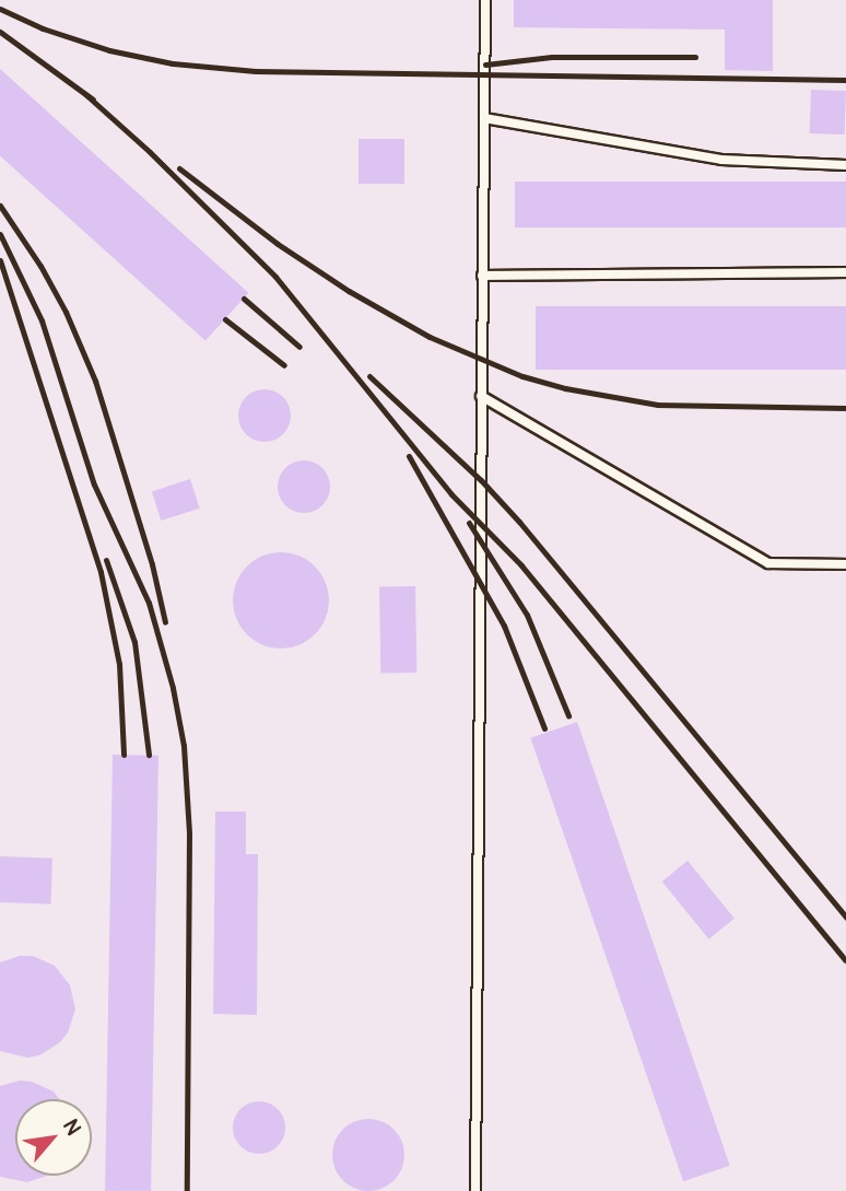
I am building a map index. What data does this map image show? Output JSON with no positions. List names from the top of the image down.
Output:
{
  "north": "top right"
}
